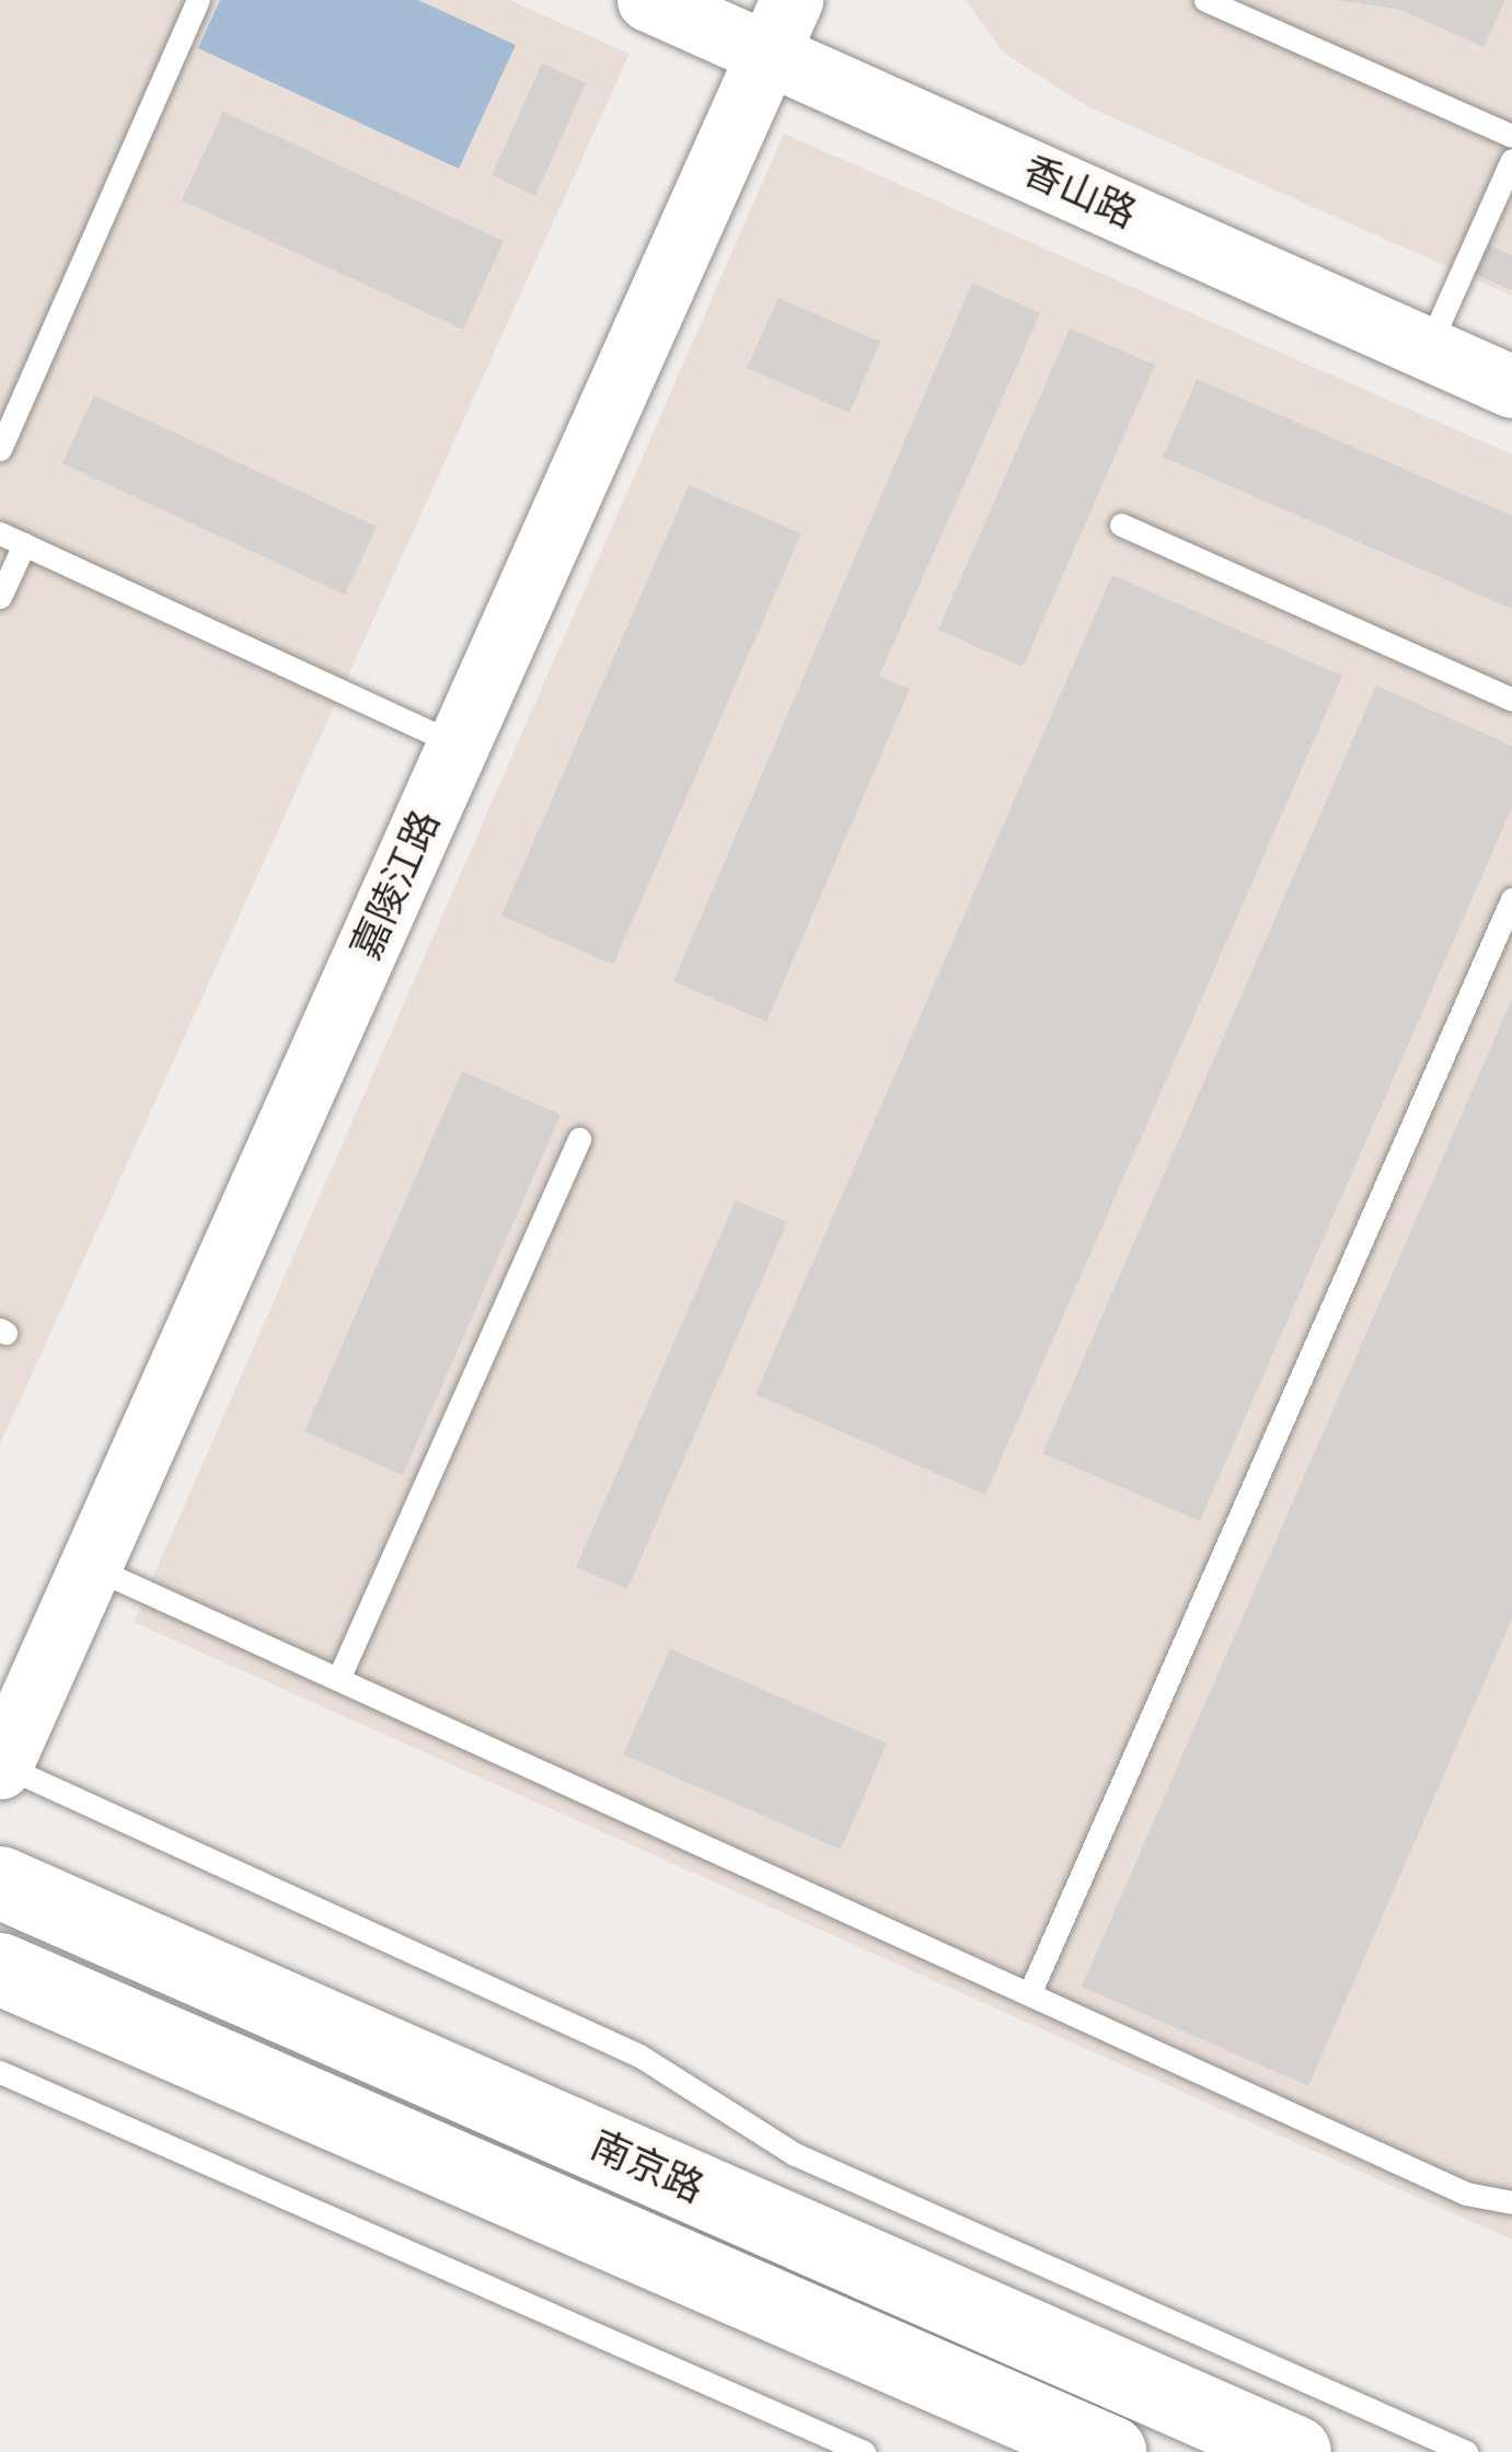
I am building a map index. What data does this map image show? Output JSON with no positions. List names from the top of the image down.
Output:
{
  "streets": {
    "main road": ["南京路"],
    "street": ["香山路", "嘉陵江路"]
  },
  "crossings": [
    ["香山路", "嘉陵江路"]
  ]
}
